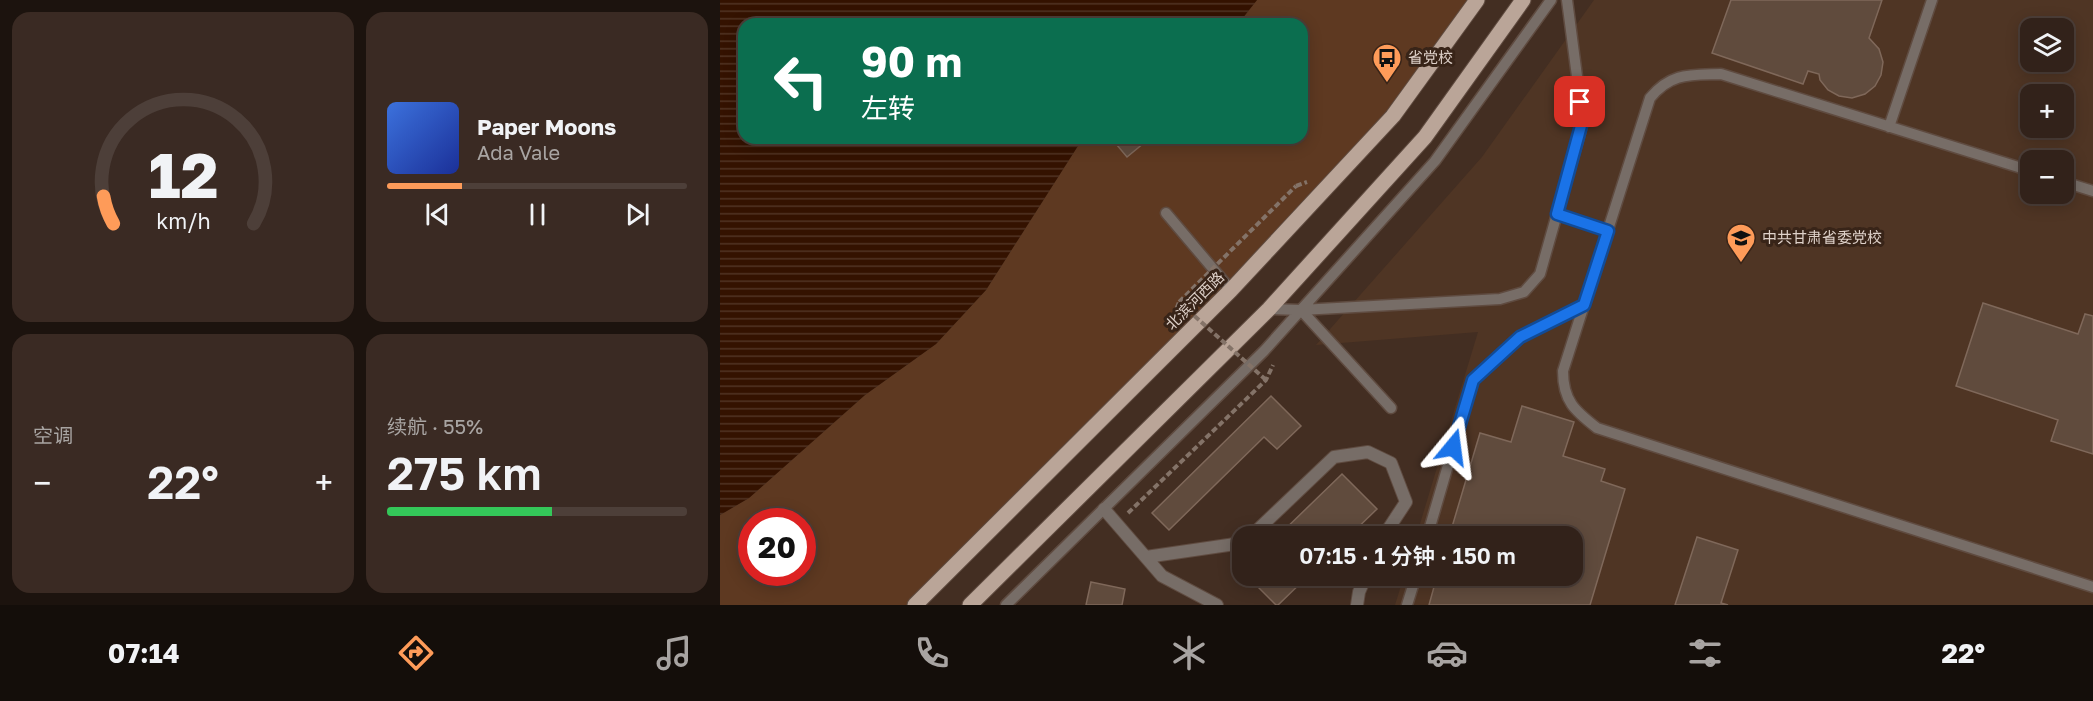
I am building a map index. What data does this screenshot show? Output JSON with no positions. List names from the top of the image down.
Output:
{
  "streets": {
    "main road": ["北滨河西路"]
  },
  "places": {
    "bus stop": ["省党校"],
    "school or university": ["中共甘肃省委党校"]
  },
  "page": {
    "map_buttons": ["+", "−"],
    "turn": ["90 m", "左转"],
    "song": ["Paper Moons", "Ada Vale"],
    "tile": [
      "空调",
      ["续航 · 55%", "275 km"]
    ],
    "heat": ["−", "22°", "+"],
    "limit": "20",
    "trip": "07:15 · 1 分钟 · 150 m",
    "tabs": ["07:14", "22°"],
    "gauge": ["12", "km/h"]
  }
}
